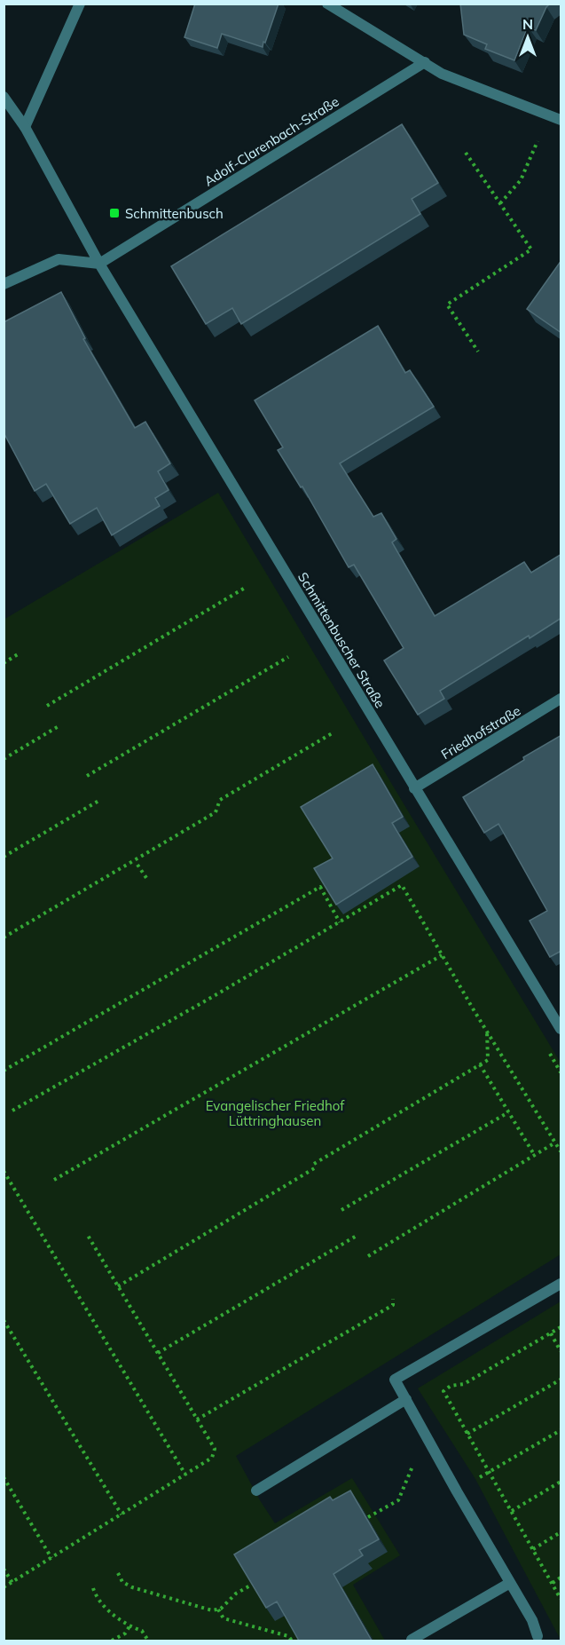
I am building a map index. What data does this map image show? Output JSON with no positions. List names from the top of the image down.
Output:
{
  "streets": {
    "street": ["Adolf-Clarenbach-Straße", "Schmittenbuscher Straße", "Friedhofstraße"]
  },
  "crossings": [
    ["Adolf-Clarenbach-Straße", "Schmittenbuscher Straße"],
    ["Schmittenbuscher Straße", "Friedhofstraße"]
  ],
  "parks": ["Evangelischer Friedhof Lüttringhausen"],
  "places": {
    "transit": ["Schmittenbusch"]
  },
  "north": "top"
}
